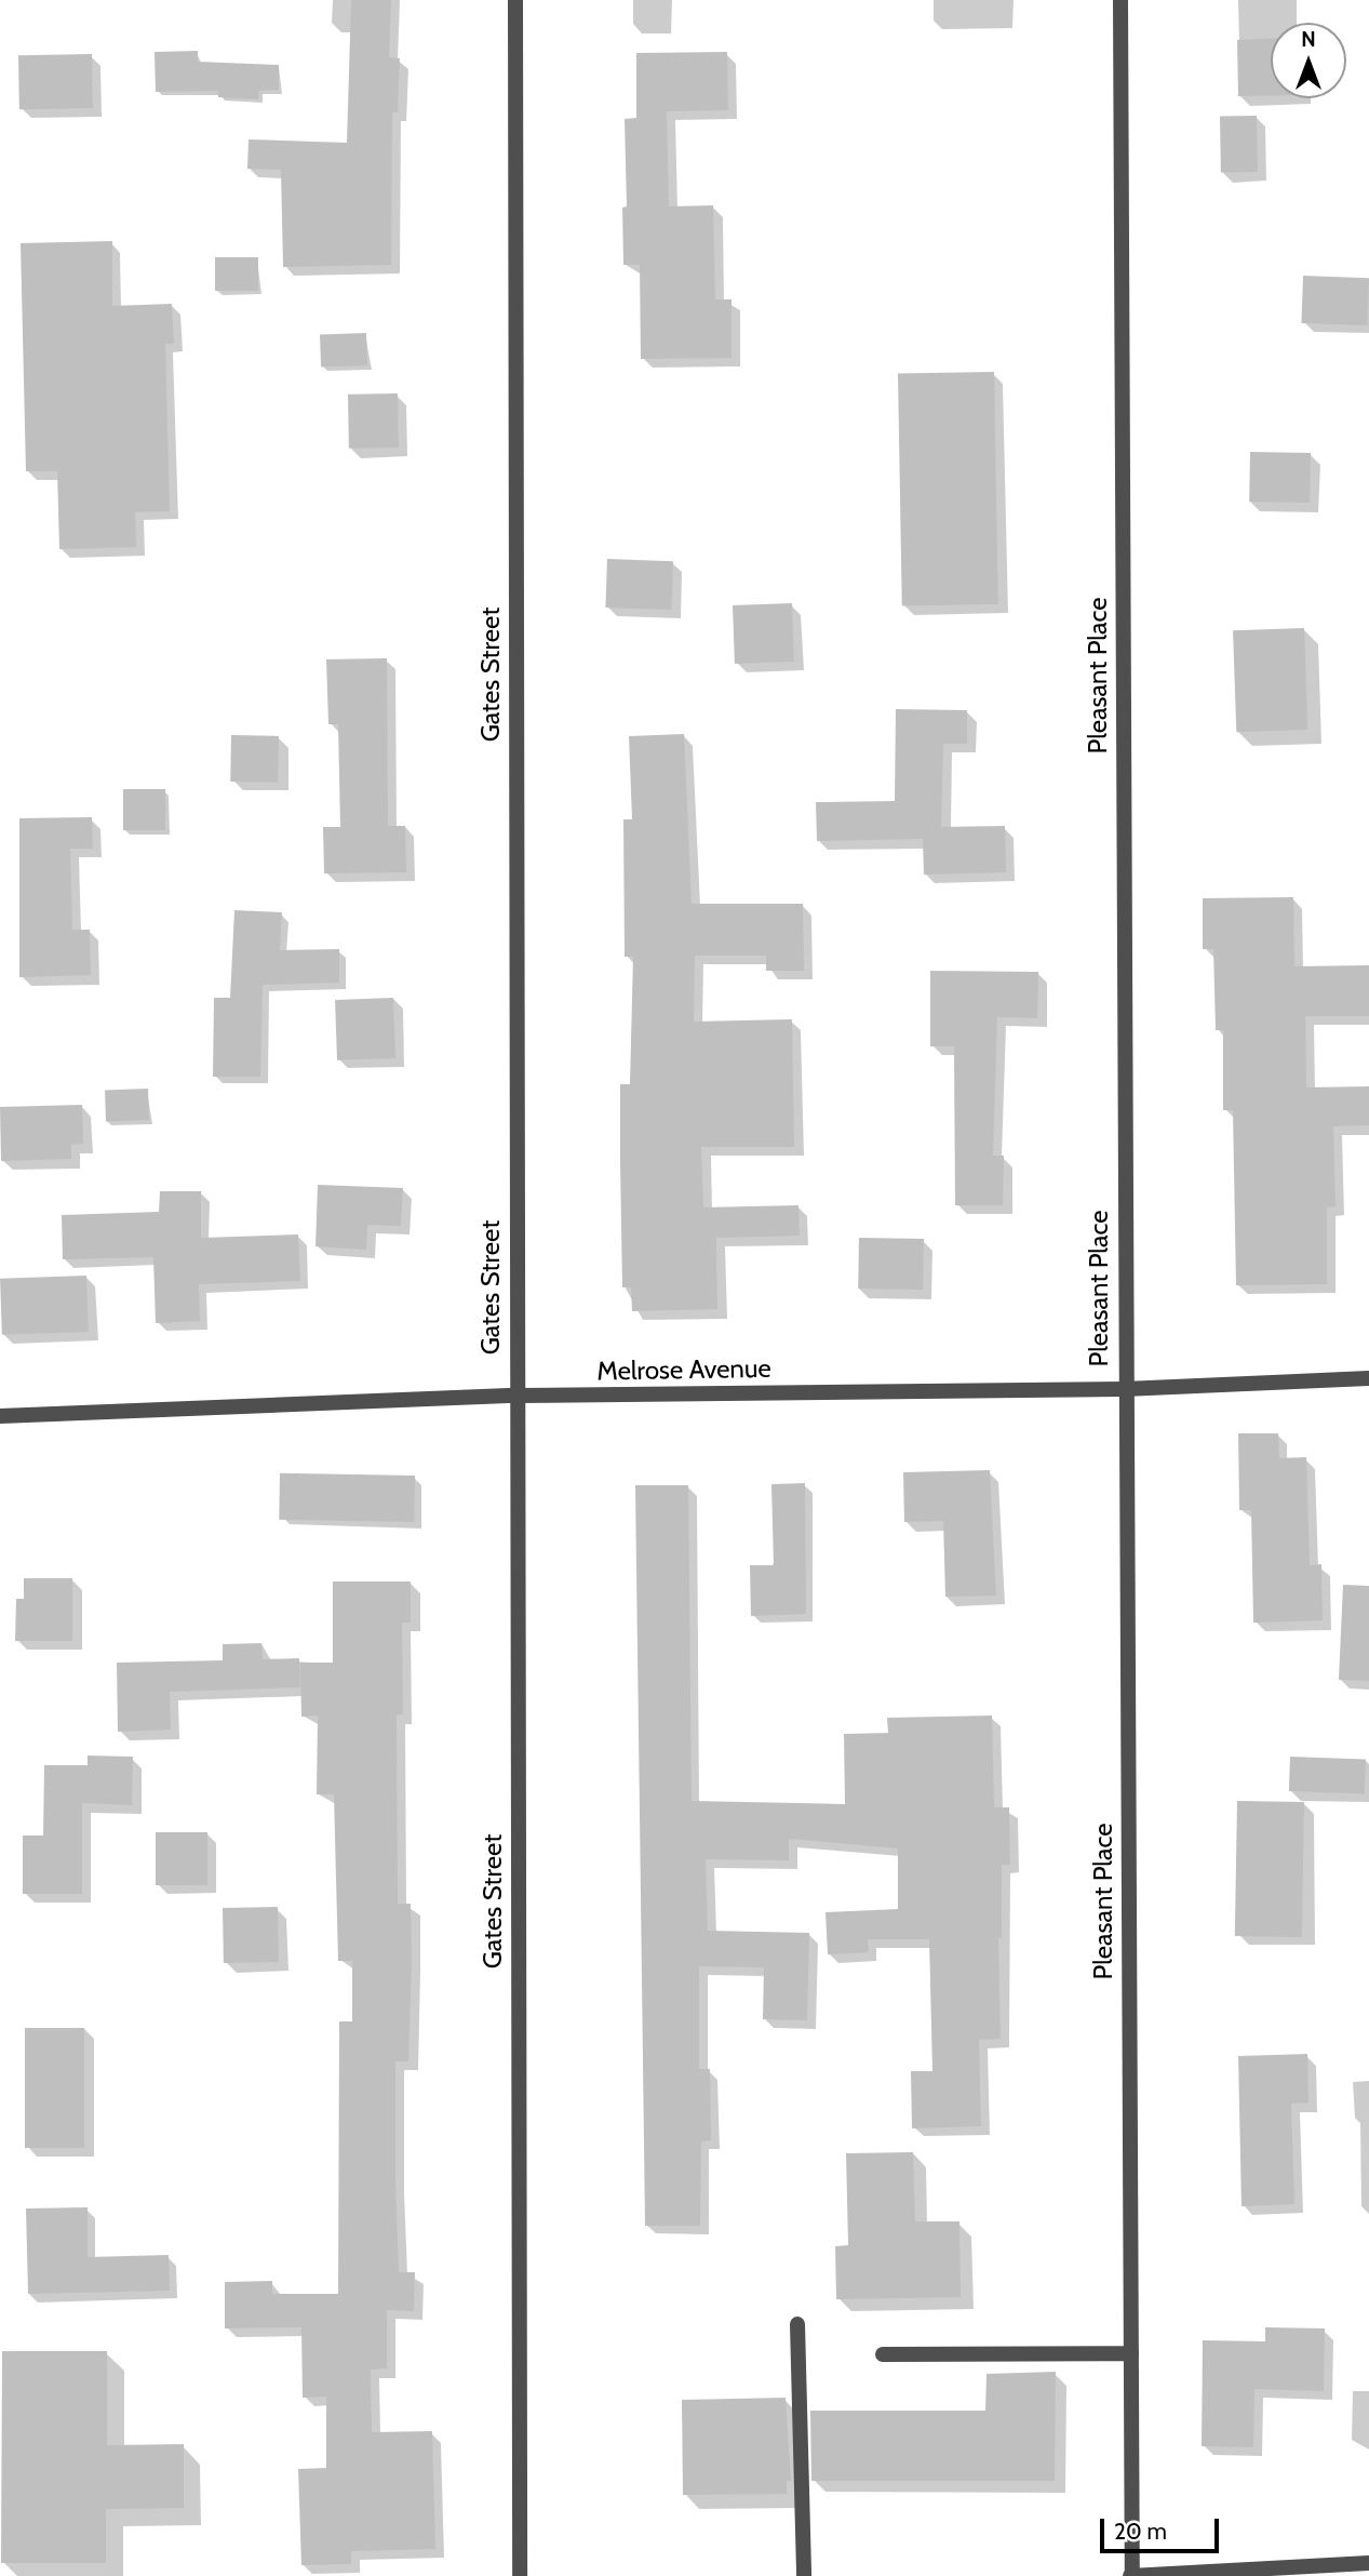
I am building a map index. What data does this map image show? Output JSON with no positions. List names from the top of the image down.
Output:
{
  "streets": {
    "street": ["Gates Street", "Pleasant Place", "Melrose Avenue"]
  },
  "crossings": [
    ["Gates Street", "Melrose Avenue"],
    ["Pleasant Place", "Melrose Avenue"]
  ],
  "scale_bar": "20 m",
  "north": "top"
}
